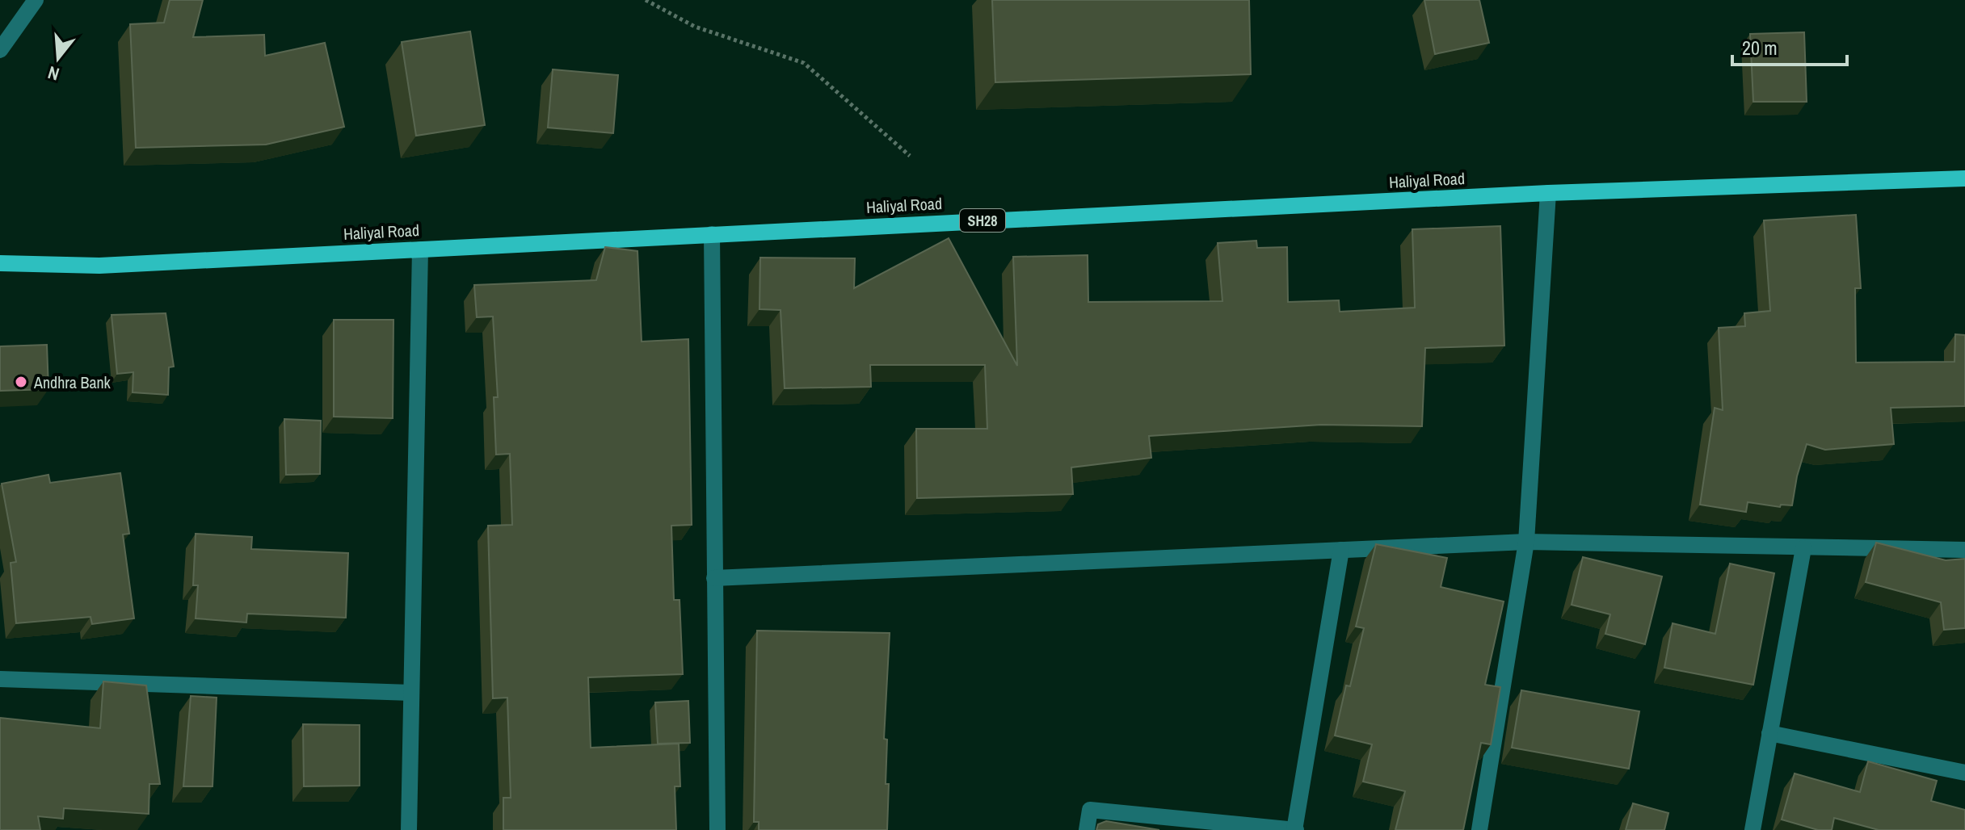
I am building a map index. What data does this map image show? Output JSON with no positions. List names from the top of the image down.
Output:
{
  "streets": {
    "main road": ["Haliyal Road", "SH28"]
  },
  "places": ["Andhra Bank"],
  "scale_bar": "20 m",
  "north": "bottom"
}
